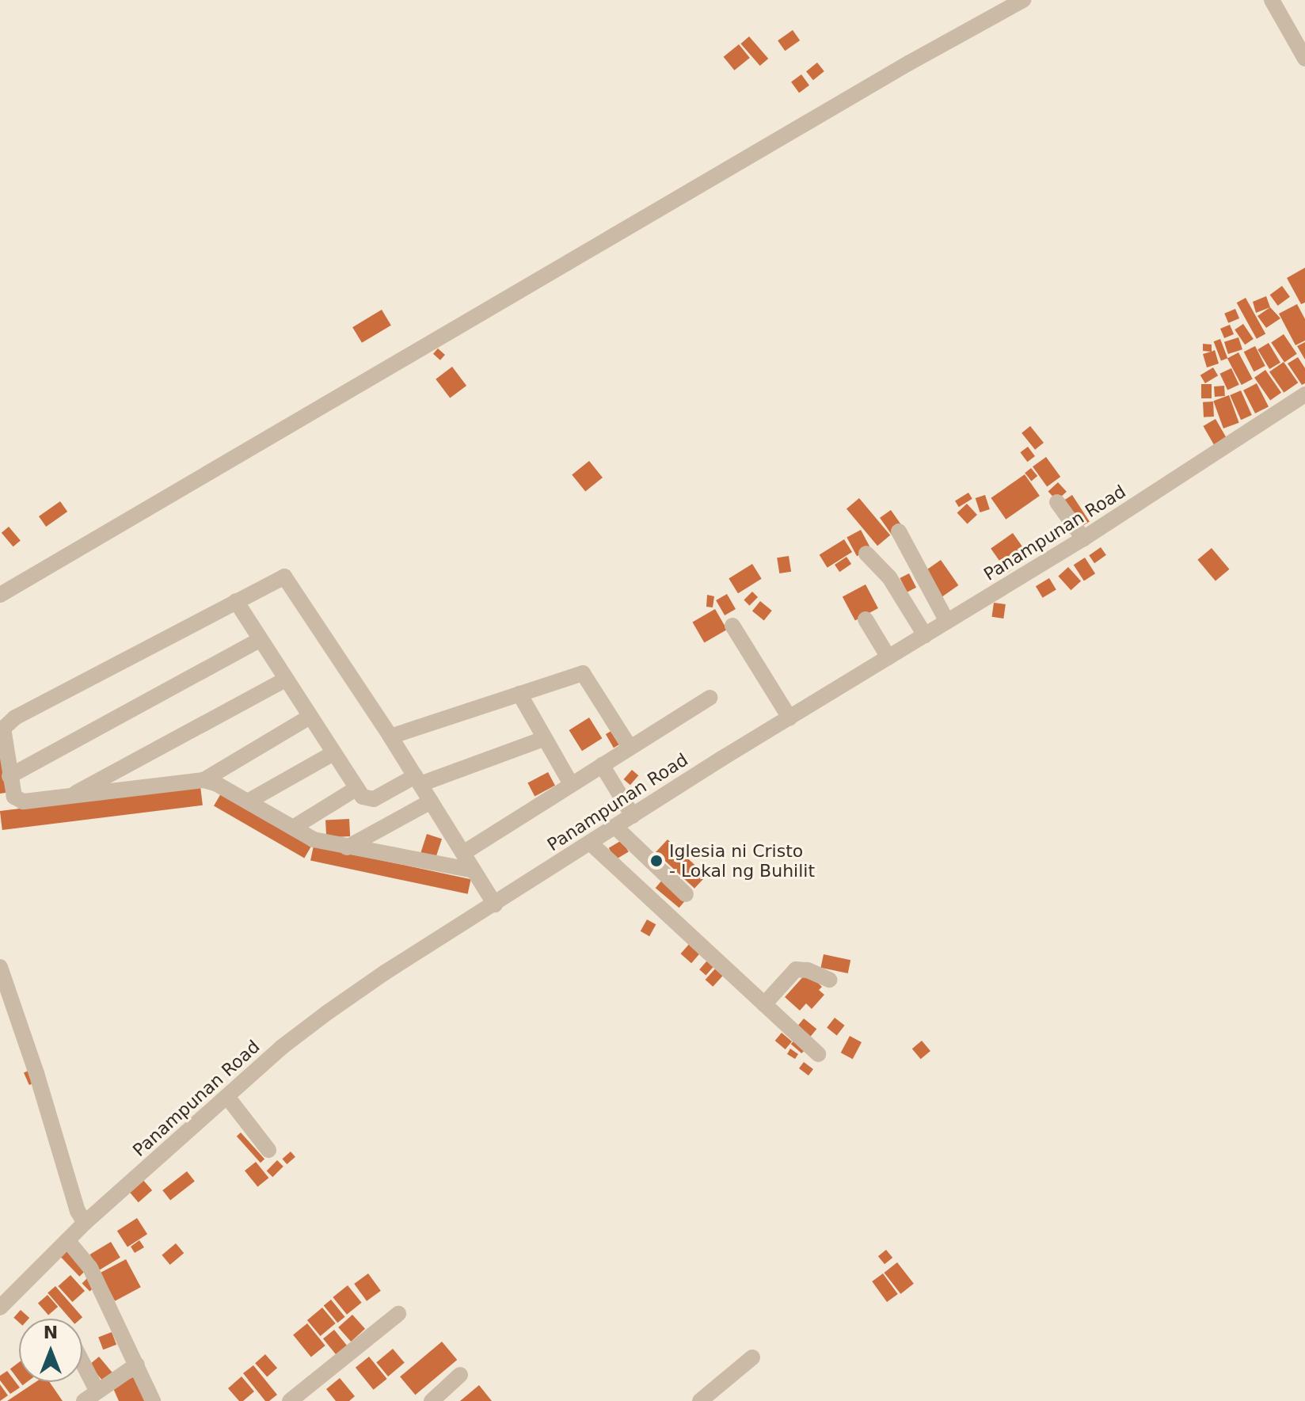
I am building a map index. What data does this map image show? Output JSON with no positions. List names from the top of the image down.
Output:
{
  "streets": {
    "street": ["Panampunan Road"]
  },
  "places": ["Iglesia ni Cristo - Lokal ng Buhilit"],
  "north": "top"
}
